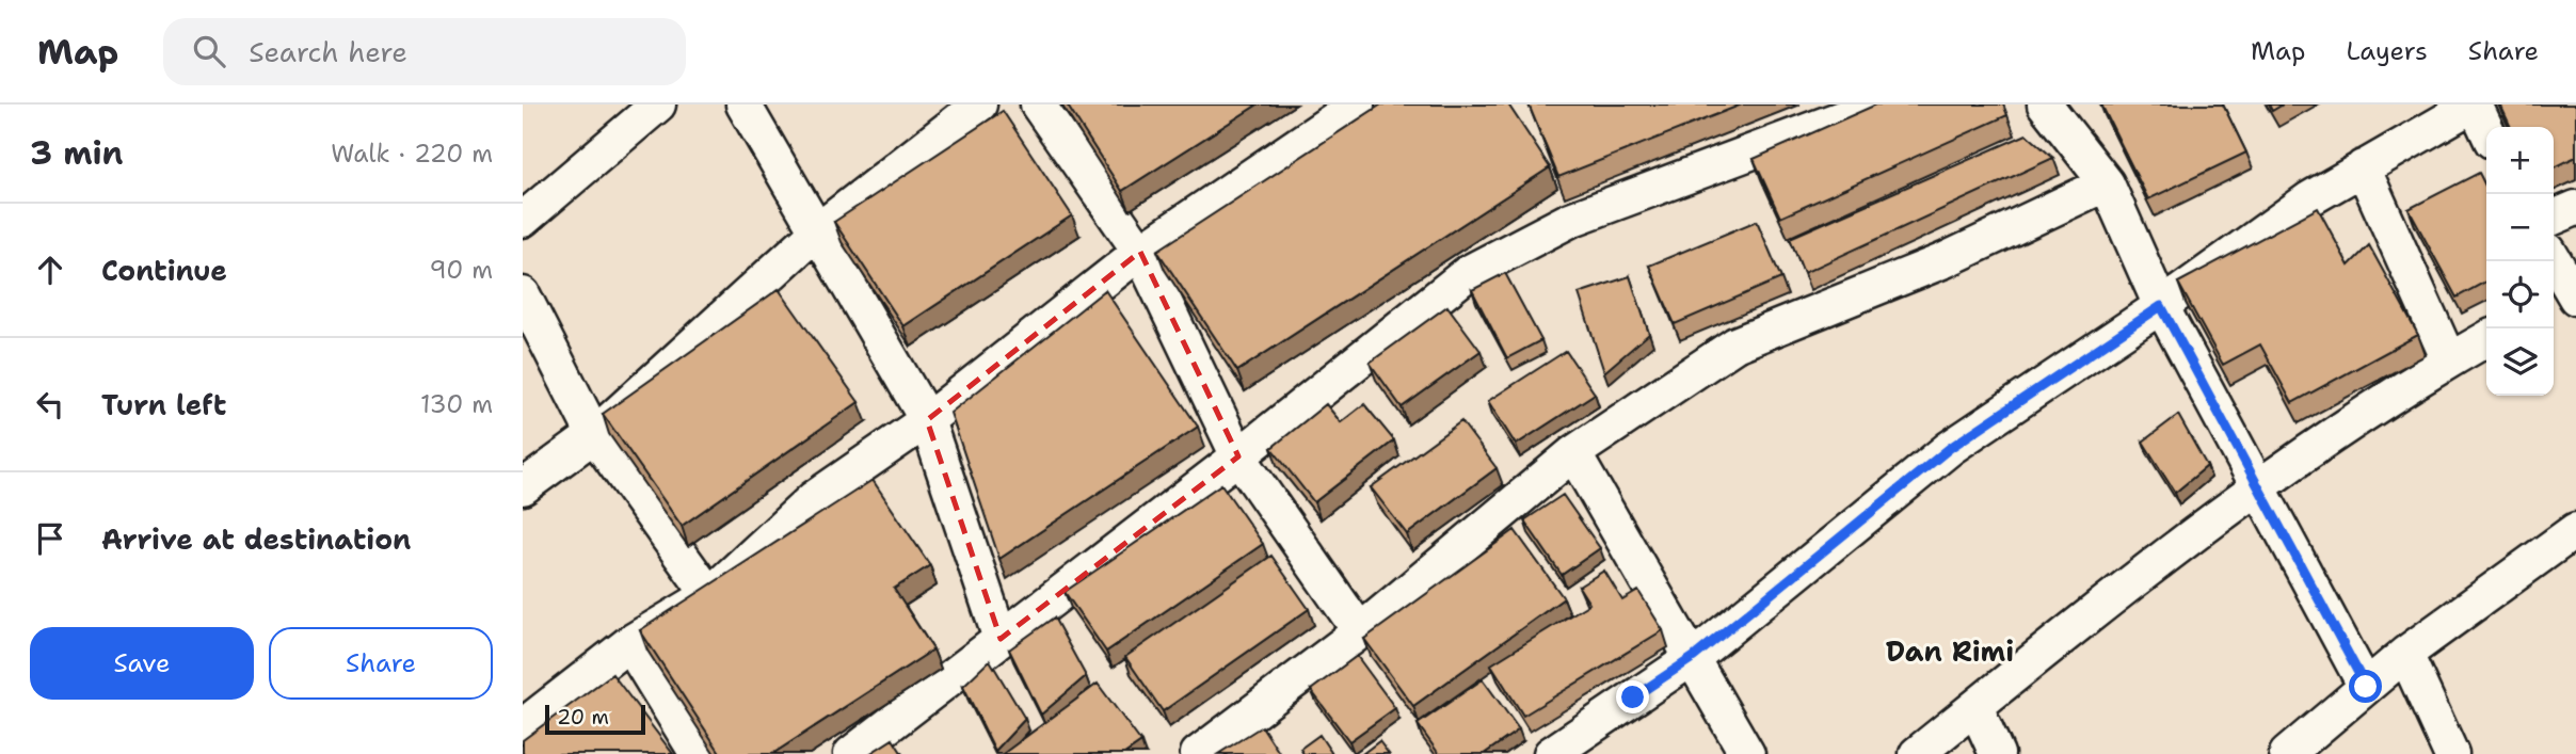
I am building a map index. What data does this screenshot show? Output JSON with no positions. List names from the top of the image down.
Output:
{
  "districts": ["Dan Rimi"],
  "scale_bar": "20 m",
  "page": {
    "header": "Map",
    "search": "Search here",
    "nav": ["Map", "Layers", "Share"],
    "heading": ["3 min", "Walk · 220 m"],
    "map_buttons": ["+", "−"],
    "list": [
      ["Continue", "90 m"],
      ["Turn left", "130 m"],
      "Arrive at destination"
    ],
    "buttons": ["Save", "Share"],
    "scale": "20 m"
  }
}
